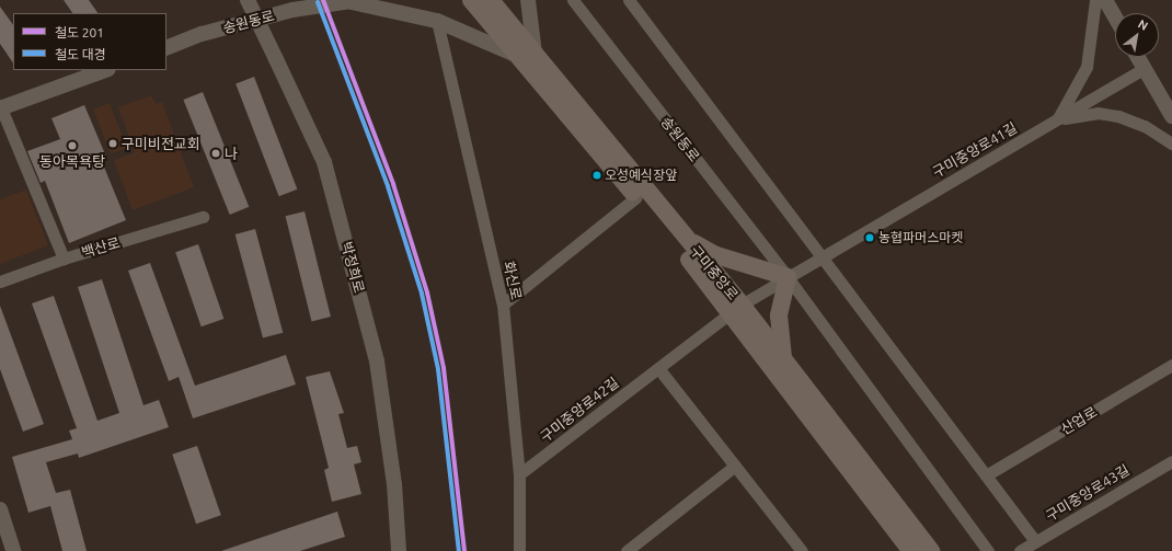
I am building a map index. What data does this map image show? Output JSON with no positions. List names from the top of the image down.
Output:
{
  "streets": {
    "main road": ["구미중앙로"],
    "street": [
      "송원동로",
      "구미중앙로41길",
      "백산로",
      "박정희로",
      "화신로",
      "구미중앙로42길",
      "산업로",
      "구미중앙로43길"
    ]
  },
  "crossings": [
    ["송원동로", "구미중앙로41길"],
    ["구미중앙로41길", "구미중앙로"],
    ["구미중앙로41길", "구미중앙로42길"],
    ["구미중앙로", "구미중앙로42길"],
    ["화신로", "구미중앙로42길"]
  ],
  "places": [
    "구미비전교회",
    "동아목욕탕",
    "나",
    "오성예식장앞",
    "농협파머스마켓"
  ],
  "lines": ["rail line 201", "rail line 대경"],
  "legend": ["철도 201", "철도 대경"],
  "north": "top right"
}
